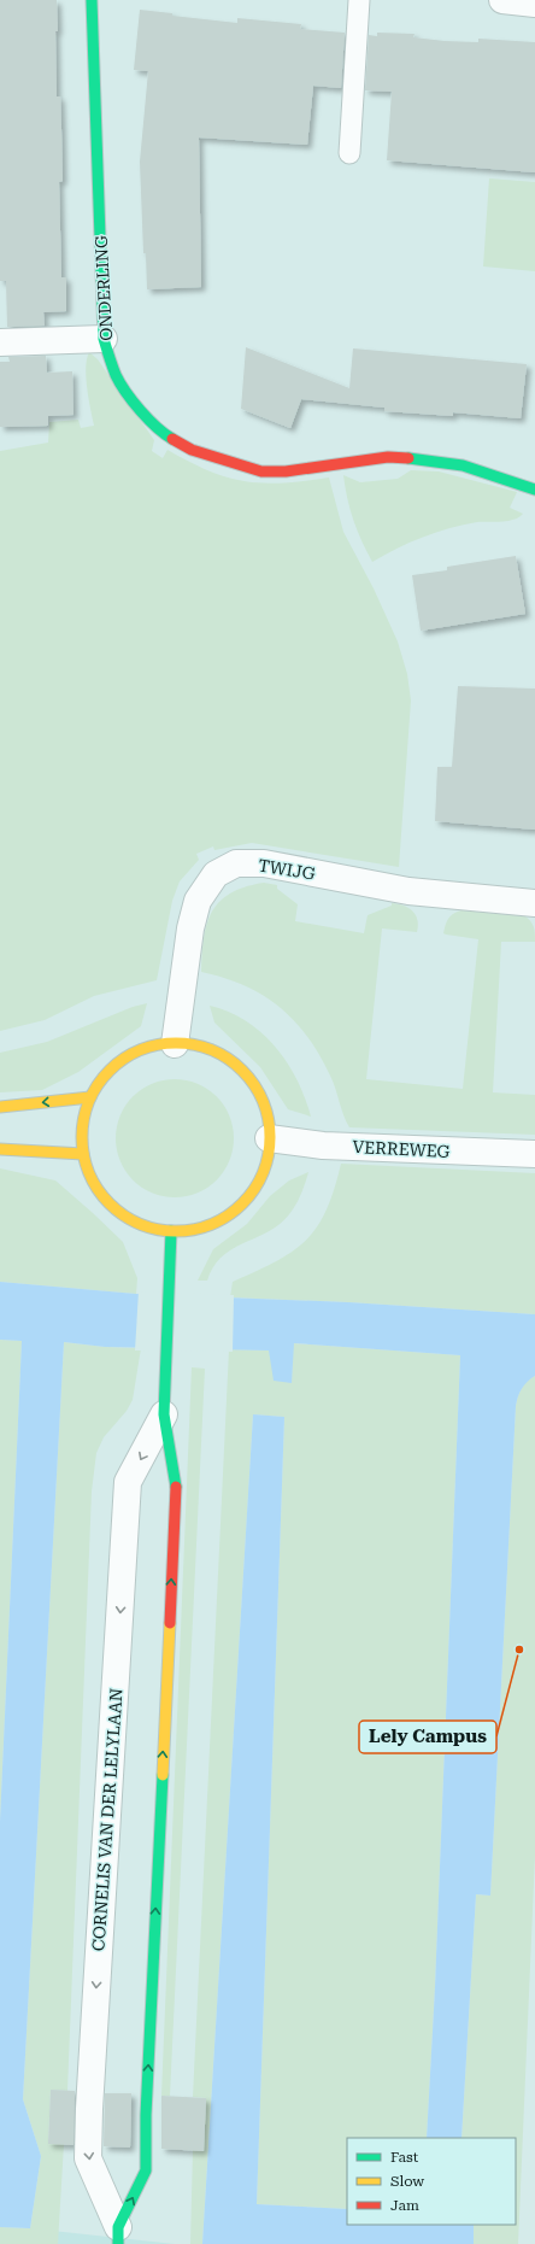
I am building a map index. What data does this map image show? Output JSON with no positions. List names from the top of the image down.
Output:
{
  "streets": {
    "street": [
      "ONDERLING",
      "TWIJG",
      "VERREWEG",
      "CORNELIS VAN DER LELYLAAN"
    ]
  },
  "places": ["Lely Campus"],
  "legend": ["Fast", "Slow", "Jam"]
}
